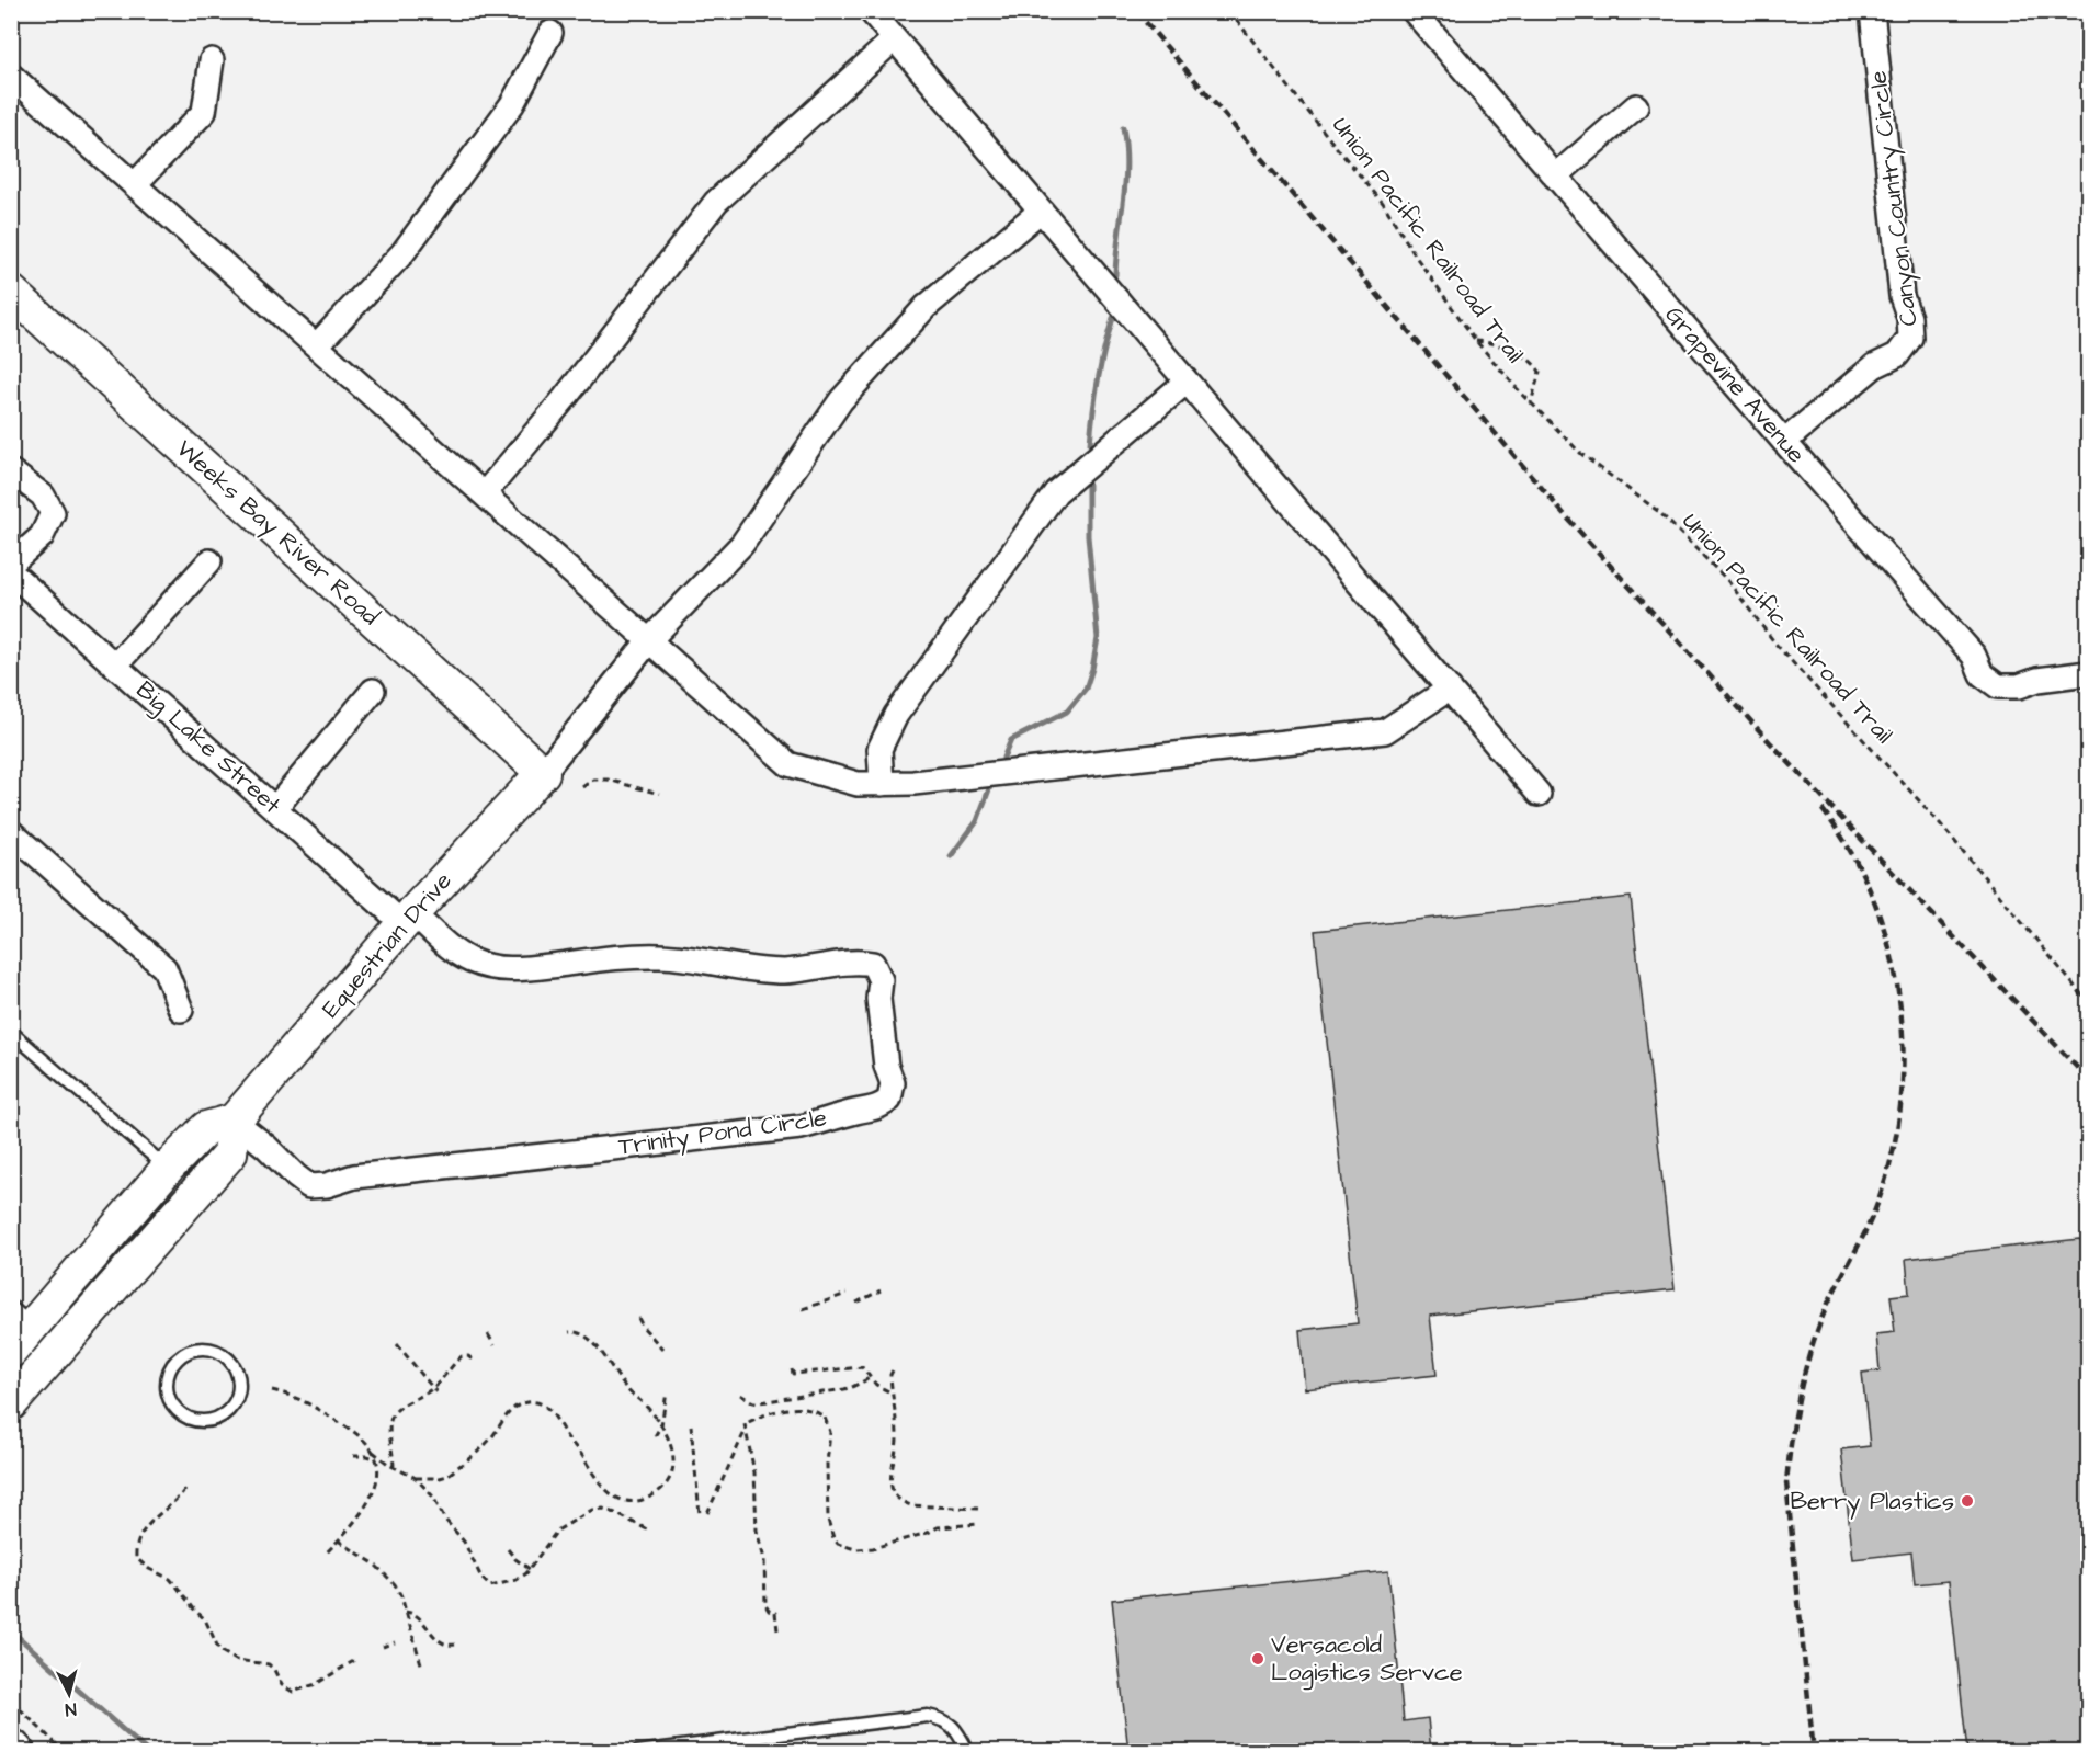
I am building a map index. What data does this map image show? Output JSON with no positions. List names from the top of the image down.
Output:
{
  "streets": {
    "street": [
      "Canyon Country Circle",
      "Grapevine Avenue",
      "Weeks Bay River Road",
      "Big Lake Street",
      "Equestrian Drive",
      "Trinity Pond Circle"
    ],
    "path": ["Union Pacific Railroad Trail"]
  },
  "crossings": [
    ["Canyon Country Circle", "Grapevine Avenue"],
    ["Weeks Bay River Road", "Equestrian Drive"],
    ["Big Lake Street", "Equestrian Drive"],
    ["Big Lake Street", "Trinity Pond Circle"],
    ["Equestrian Drive", "Trinity Pond Circle"]
  ],
  "places": ["Berry Plastics", "Versacold Logistics Servce"],
  "north": "bottom"
}
